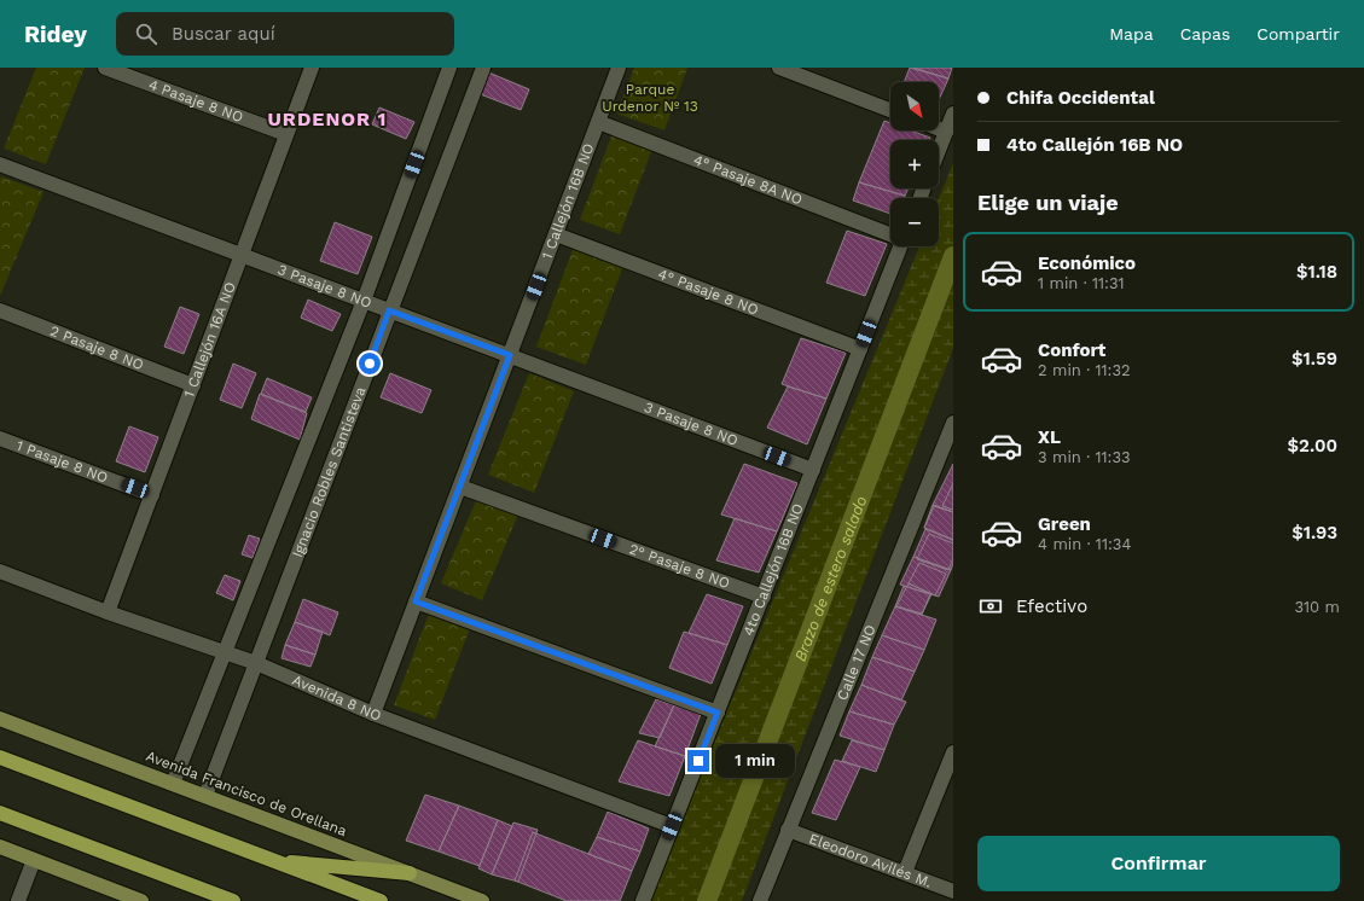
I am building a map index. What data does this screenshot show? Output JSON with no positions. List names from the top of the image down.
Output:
{
  "streets": {
    "main road": ["Avenida Francisco de Orellana"],
    "street": [
      "4 Pasaje 8 NO",
      "4° Pasaje 8A NO",
      "1 Callejón 16B NO",
      "3 Pasaje 8 NO",
      "4° Pasaje 8 NO",
      "1 Callejón 16A NO",
      "2 Pasaje 8 NO",
      "1 Pasaje 8 NO",
      "Ignacio Robles Santisteva",
      "2° Pasaje 8 NO",
      "4to Callejón 16B NO",
      "Calle 17 NO",
      "Avenida 8 NO",
      "Eleodoro Avilés M."
    ]
  },
  "crossings": [
    ["4 Pasaje 8 NO", "1 Callejón 16A NO"],
    ["4° Pasaje 8A NO", "1 Callejón 16B NO"],
    ["1 Callejón 16B NO", "3 Pasaje 8 NO"],
    ["1 Callejón 16B NO", "4° Pasaje 8 NO"],
    ["1 Callejón 16B NO", "2° Pasaje 8 NO"],
    ["1 Callejón 16B NO", "Avenida 8 NO"],
    ["3 Pasaje 8 NO", "1 Callejón 16A NO"],
    ["3 Pasaje 8 NO", "Ignacio Robles Santisteva"],
    ["3 Pasaje 8 NO", "4to Callejón 16B NO"],
    ["4° Pasaje 8 NO", "4to Callejón 16B NO"],
    ["1 Callejón 16A NO", "2 Pasaje 8 NO"],
    ["1 Callejón 16A NO", "1 Pasaje 8 NO"],
    ["1 Callejón 16A NO", "Avenida 8 NO"],
    ["Ignacio Robles Santisteva", "Avenida 8 NO"],
    ["Ignacio Robles Santisteva", "Avenida Francisco de Orellana"],
    ["2° Pasaje 8 NO", "4to Callejón 16B NO"],
    ["4to Callejón 16B NO", "Avenida 8 NO"],
    ["Calle 17 NO", "Eleodoro Avilés M."]
  ],
  "districts": ["URDENOR 1"],
  "water": ["Brazo de estero salado"],
  "parks": ["Parque Urdenor Nº 13"],
  "north": "bottom right",
  "page": {
    "header": "Ridey",
    "search": "Buscar aquí",
    "nav": ["Mapa", "Capas", "Compartir"],
    "banner": ["Chifa Occidental", "4to Callejón 16B NO"],
    "map_buttons": ["+", "−"],
    "heading": "Elige un viaje",
    "list": [
      {
        "name": "Económico",
        "note": "1 min · 11:31",
        "value": "$1.18"
      },
      {
        "name": "Confort",
        "note": "2 min · 11:32",
        "value": "$1.59"
      },
      {
        "name": "XL",
        "note": "3 min · 11:33",
        "value": "$2.00"
      },
      {
        "name": "Green",
        "note": "4 min · 11:34",
        "value": "$1.93"
      }
    ],
    "pay": ["Efectivo", "310 m"],
    "bubble": "1 min",
    "buttons": "Confirmar"
  }
}
